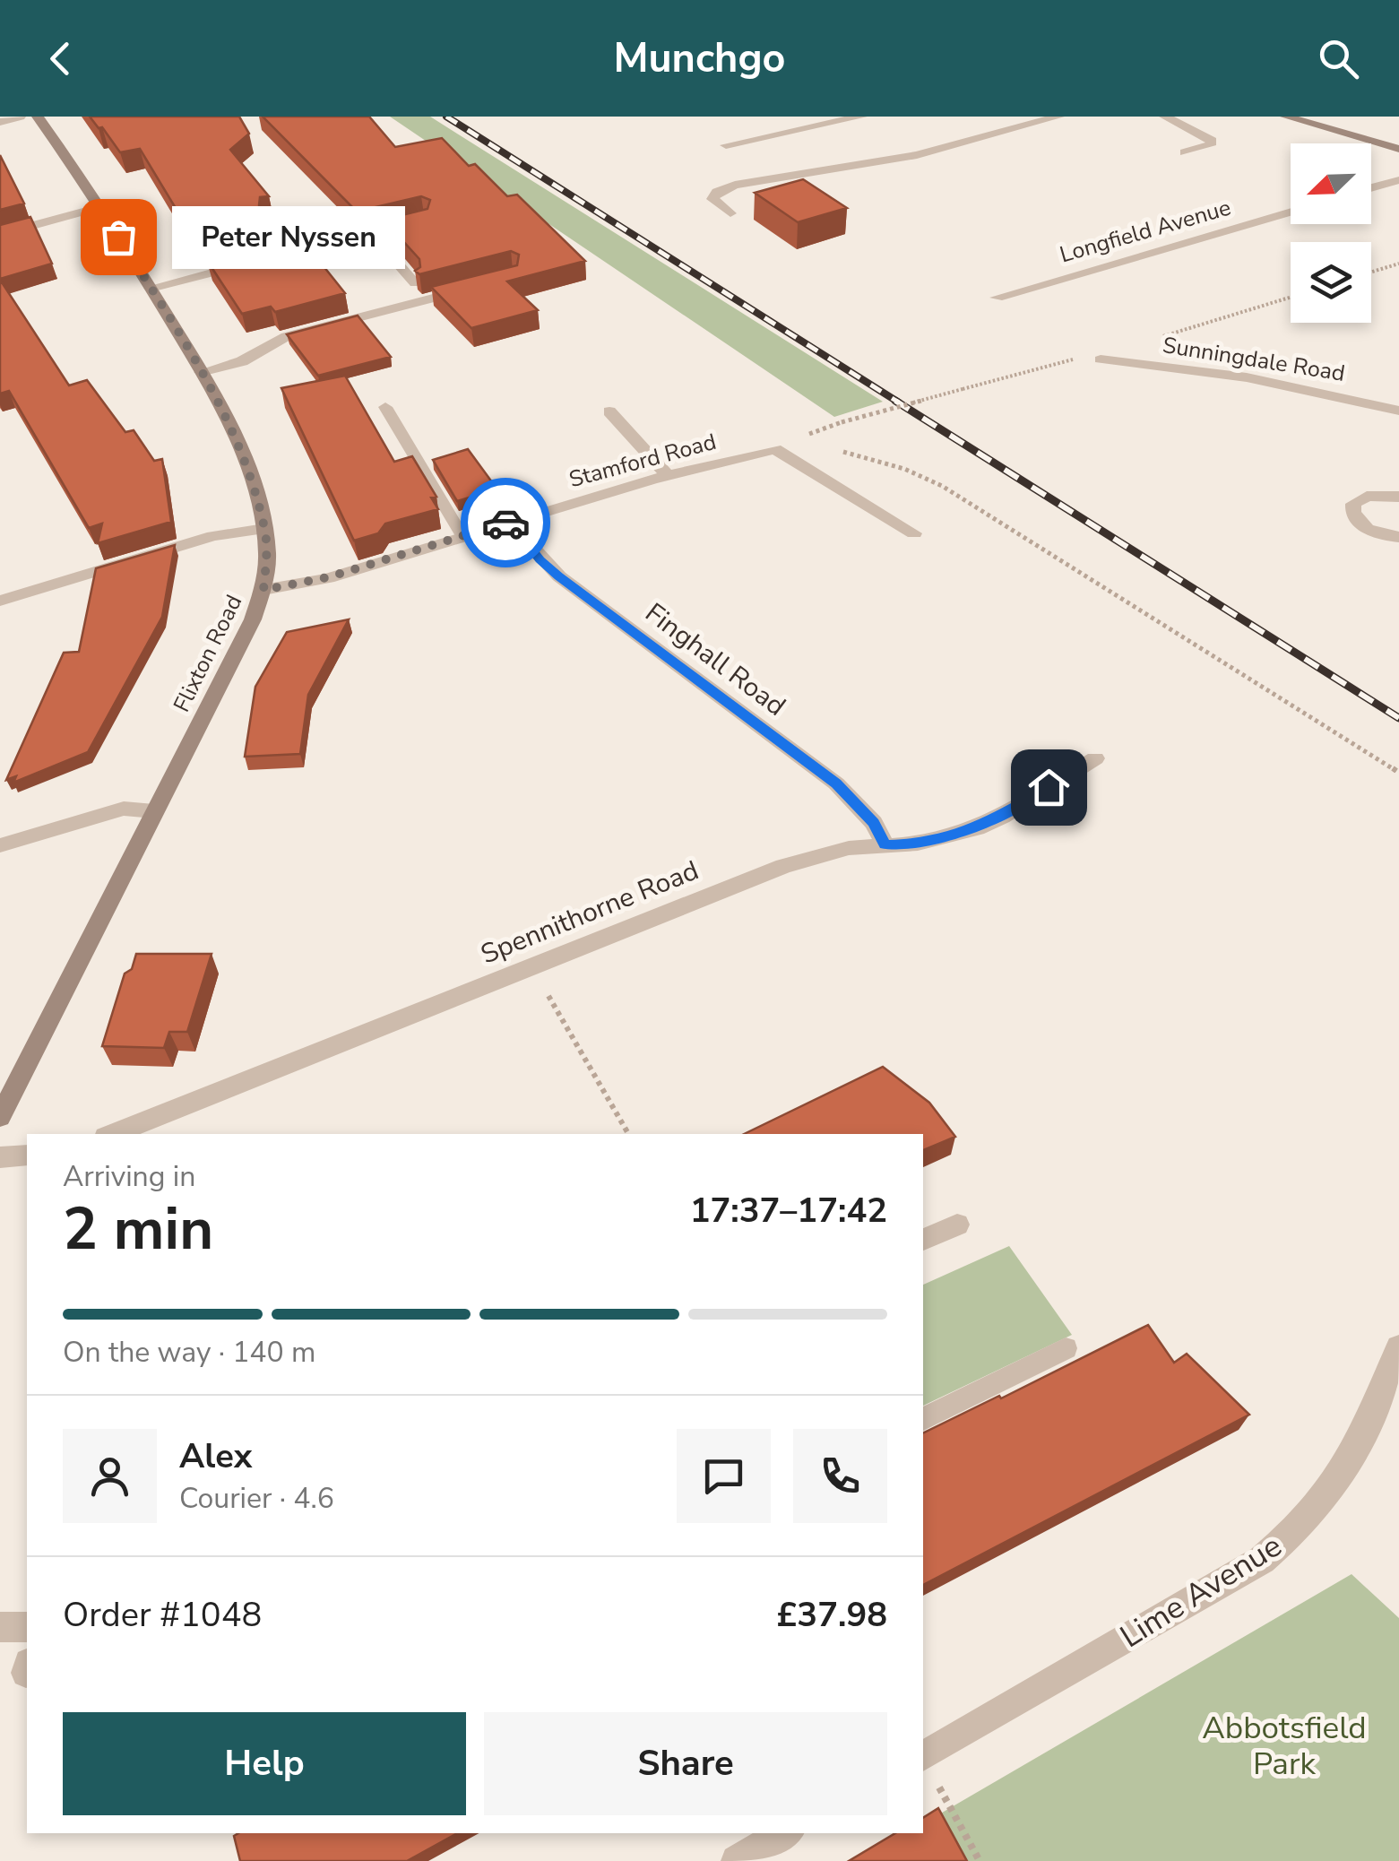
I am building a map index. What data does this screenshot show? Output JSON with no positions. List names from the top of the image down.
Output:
{
  "streets": {
    "street": [
      "Longfield Avenue",
      "Sunningdale Road",
      "Stamford Road",
      "Flixton Road",
      "Finghall Road",
      "Spennithorne Road",
      "Lime Avenue"
    ]
  },
  "crossings": [
    ["Stamford Road", "Flixton Road"],
    ["Stamford Road", "Finghall Road"],
    ["Finghall Road", "Spennithorne Road"]
  ],
  "parks": ["Abbotsfield Park"],
  "places": ["Peter Nyssen"],
  "north": "bottom left",
  "page": {
    "header": "Munchgo",
    "bubble": "Peter Nyssen",
    "heading": ["2 min", "Arriving in", "17:37–17:42"],
    "panel": [
      "Alex",
      "Courier · 4.6",
      "Order #1048",
      "£37.98"
    ],
    "bar": "On the way · 140 m",
    "buttons": ["Help", "Share"]
  }
}
